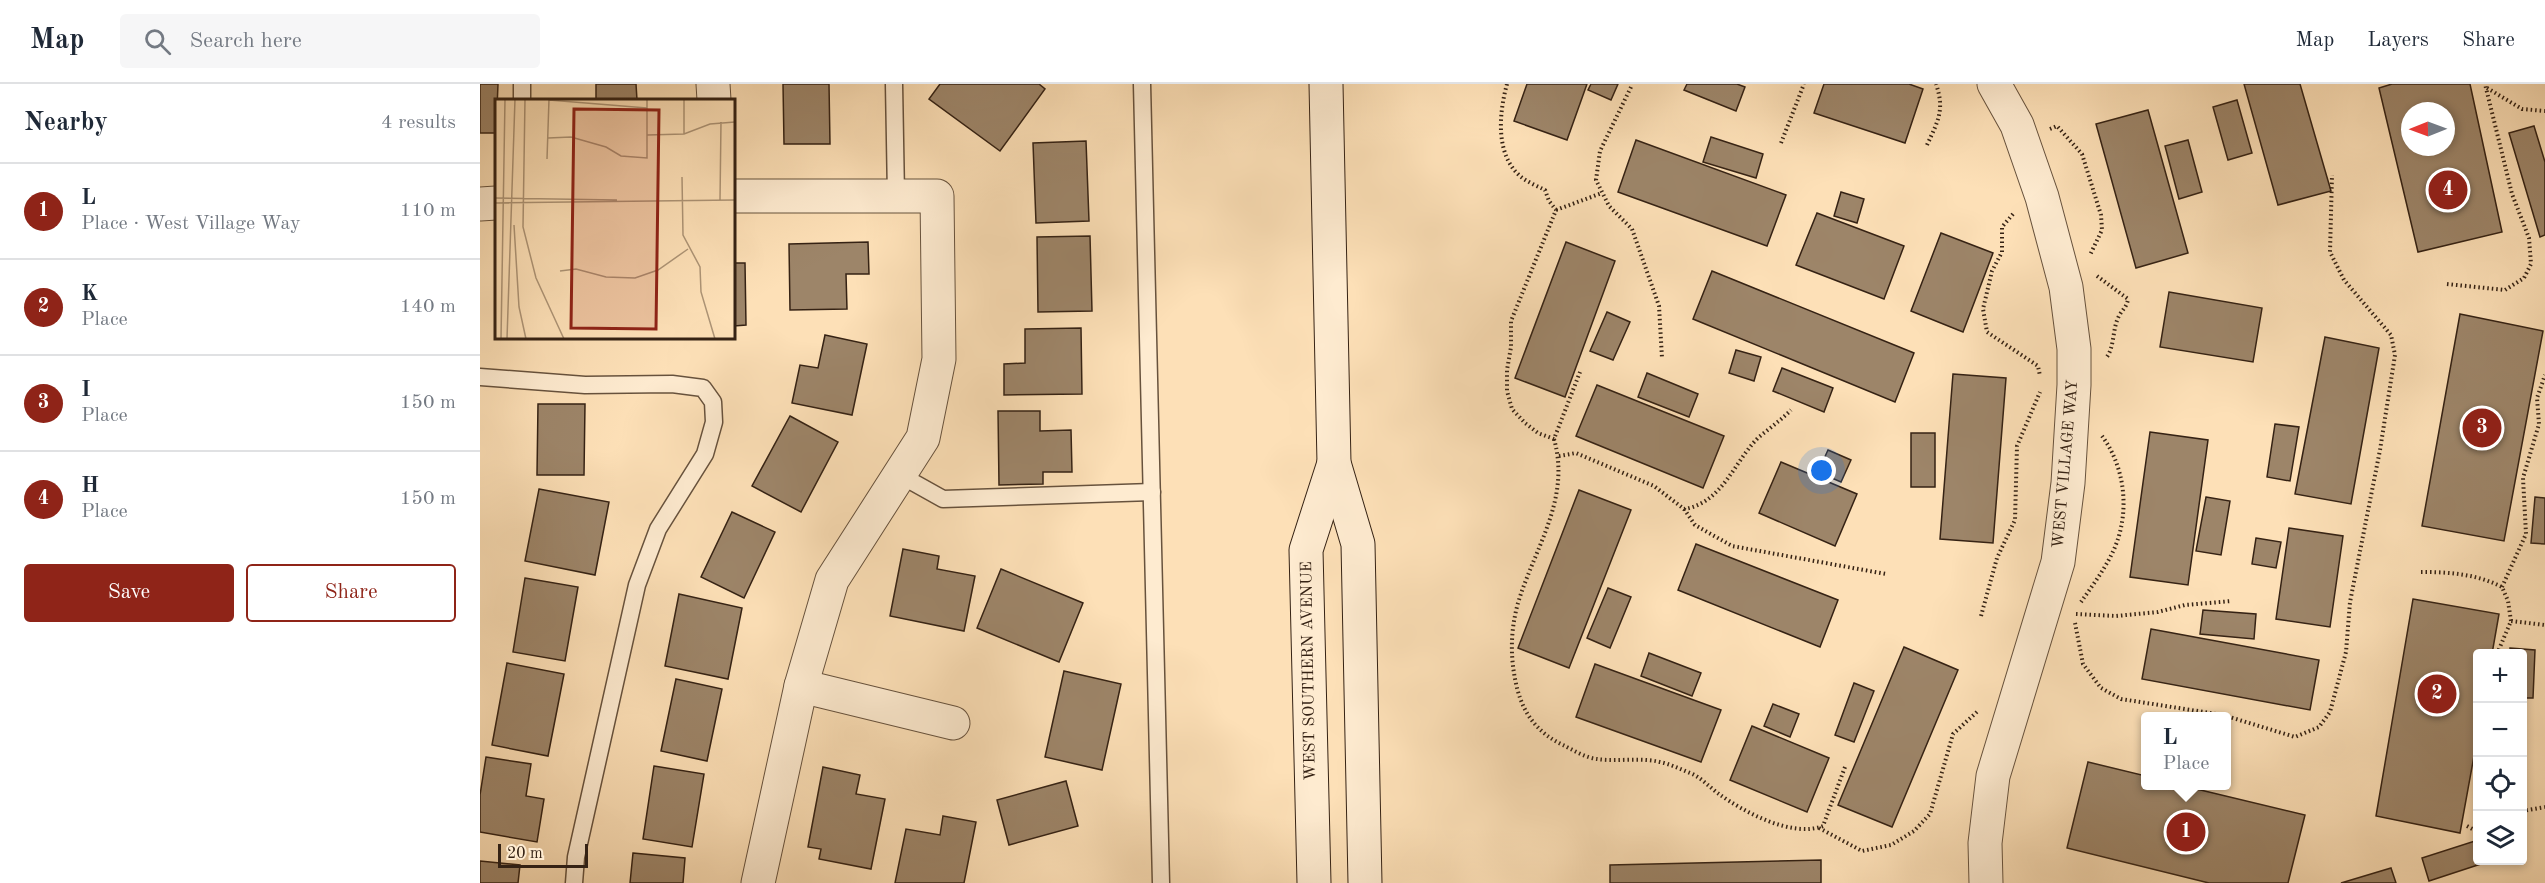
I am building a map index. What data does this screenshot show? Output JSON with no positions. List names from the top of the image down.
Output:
{
  "streets": {
    "street": ["WEST VILLAGE WAY", "WEST SOUTHERN AVENUE"]
  },
  "scale_bar": "20 m",
  "north": "left",
  "page": {
    "header": "Map",
    "search": "Search here",
    "nav": ["Map", "Layers", "Share"],
    "heading": ["Nearby", "4 results"],
    "list": [
      {
        "mark": "1",
        "name": "L",
        "note": "Place · West Village Way",
        "value": "110 m"
      },
      {
        "mark": "2",
        "name": "K",
        "note": "Place",
        "value": "140 m"
      },
      {
        "mark": "3",
        "name": "I",
        "note": "Place",
        "value": "150 m"
      },
      {
        "mark": "4",
        "name": "H",
        "note": "Place",
        "value": "150 m"
      }
    ],
    "pins": [
      "4",
      "3",
      "2",
      "1"
    ],
    "buttons": ["Save", "Share"],
    "map_buttons": ["+", "−"],
    "popup": ["L", "Place"],
    "scale": "20 m"
  }
}
